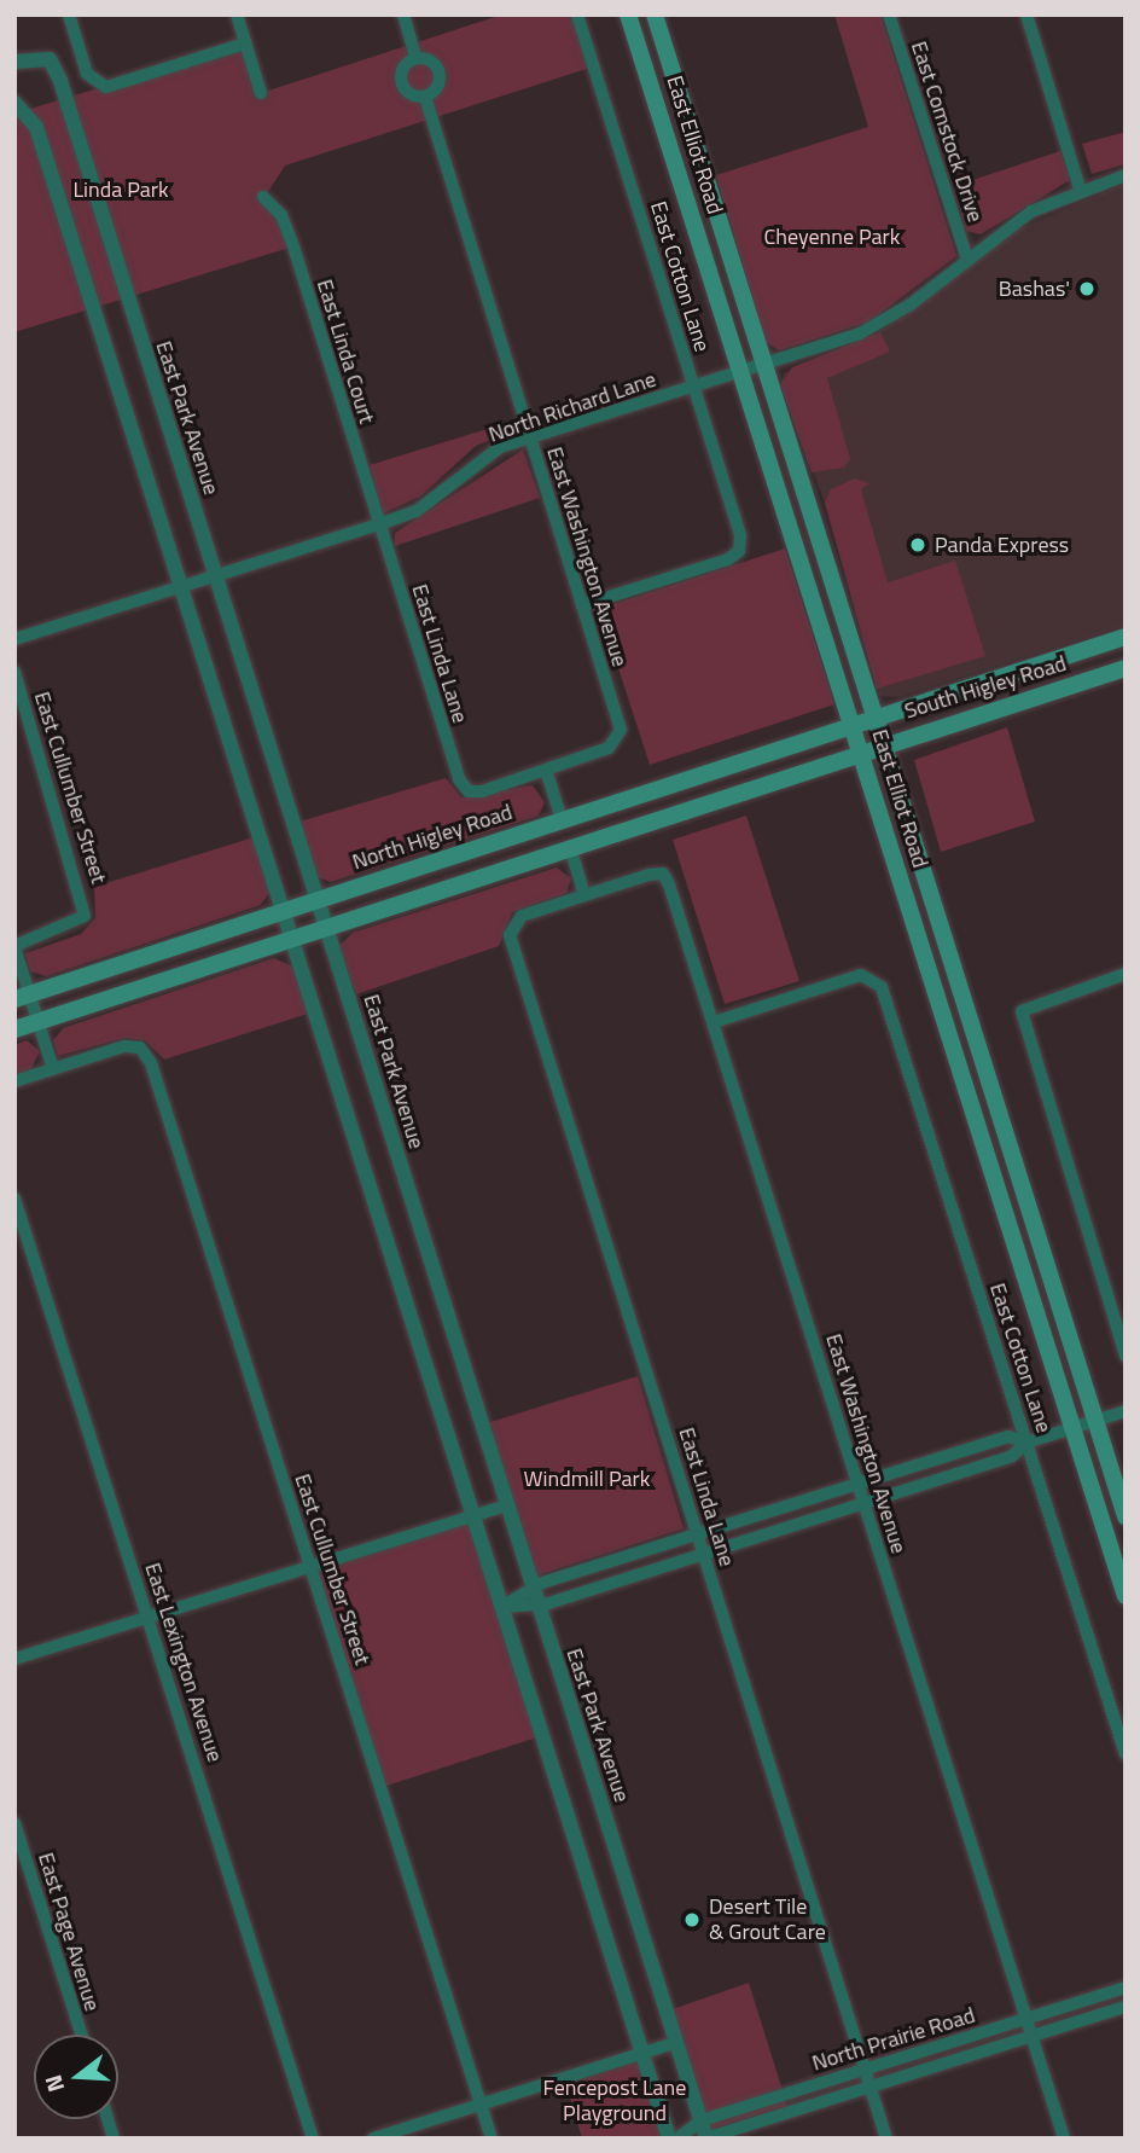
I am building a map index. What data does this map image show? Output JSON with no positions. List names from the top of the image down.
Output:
{
  "streets": {
    "main road": ["East Elliot Road", "South Higley Road", "North Higley Road"],
    "street": [
      "East Comstock Drive",
      "East Cotton Lane",
      "East Linda Court",
      "North Richard Lane",
      "East Park Avenue",
      "East Washington Avenue",
      "East Linda Lane",
      "East Cullumber Street",
      "East Lexington Avenue",
      "East Page Avenue",
      "North Prairie Road"
    ]
  },
  "crossings": [
    ["East Comstock Drive", "North Richard Lane"],
    ["East Elliot Road", "North Richard Lane"],
    ["East Elliot Road", "South Higley Road"],
    ["East Elliot Road", "North Higley Road"],
    ["East Cotton Lane", "North Richard Lane"],
    ["East Cotton Lane", "East Washington Avenue"],
    ["East Linda Court", "North Richard Lane"],
    ["East Linda Court", "East Linda Lane"],
    ["North Richard Lane", "East Park Avenue"],
    ["North Richard Lane", "East Washington Avenue"],
    ["North Richard Lane", "East Linda Lane"],
    ["East Park Avenue", "North Higley Road"],
    ["East Park Avenue", "North Prairie Road"],
    ["East Washington Avenue", "East Linda Lane"],
    ["East Washington Avenue", "North Prairie Road"],
    ["East Linda Lane", "North Prairie Road"],
    ["South Higley Road", "North Higley Road"]
  ],
  "parks": [
    "Linda Park",
    "Cheyenne Park",
    "Windmill Park",
    "Fencepost Lane Playground"
  ],
  "places": ["Bashas'", "Panda Express", "Desert Tile & Grout Care"],
  "north": "left"
}
